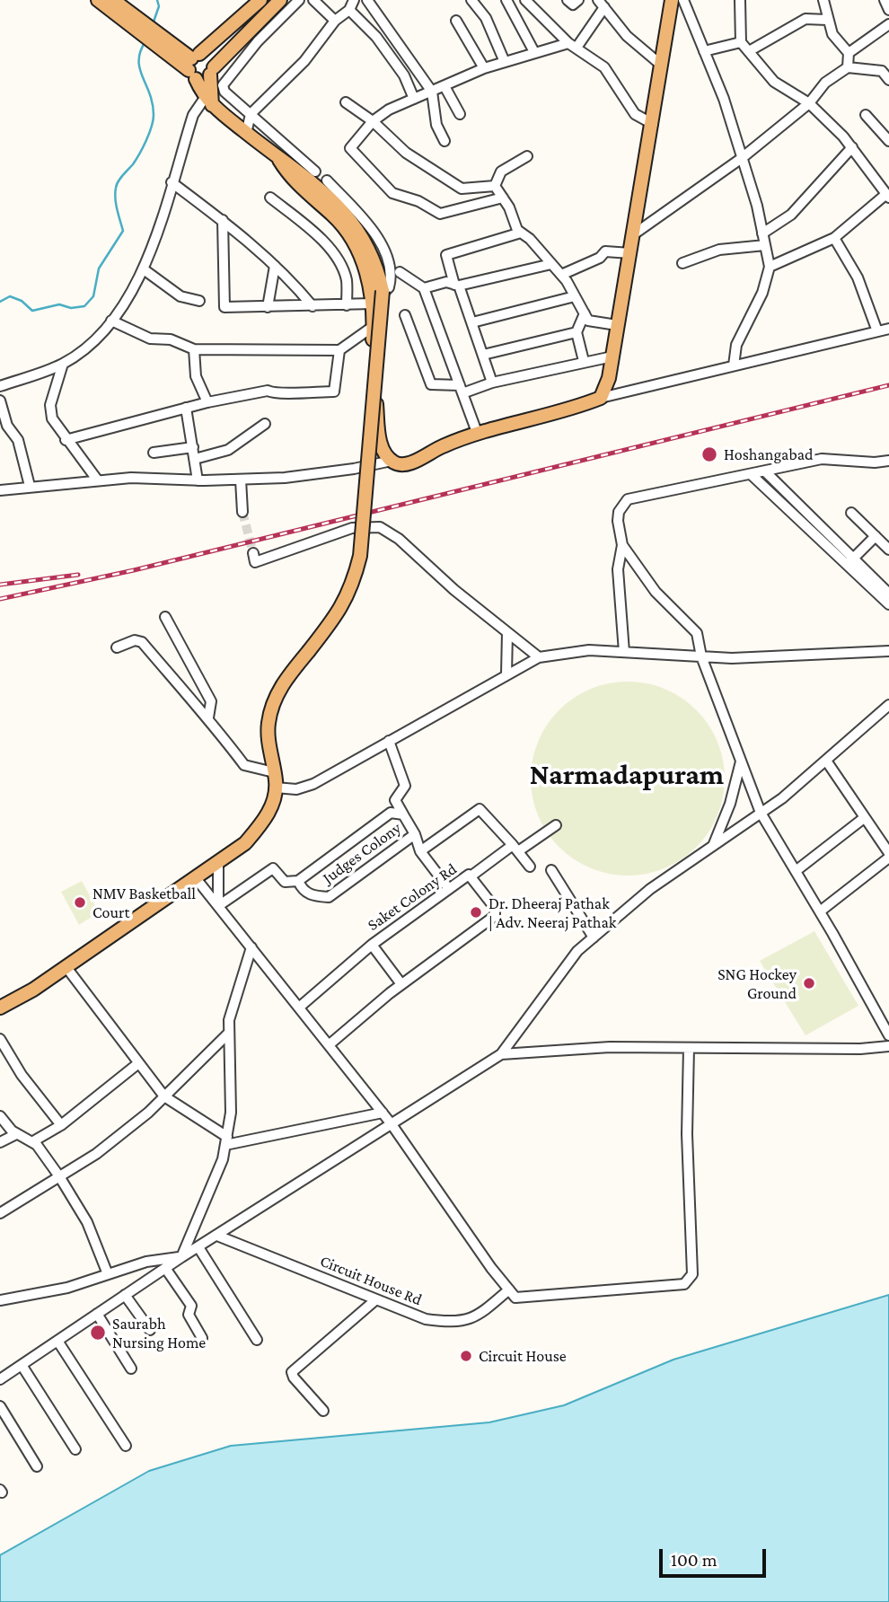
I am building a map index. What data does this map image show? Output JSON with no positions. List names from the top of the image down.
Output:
{
  "streets": {
    "street": ["Judges Colony", "Saket Colony Rd", "Circuit House Rd"]
  },
  "districts": ["Narmadapuram"],
  "places": [
    "Hoshangabad",
    "NMV Basketball Court",
    "Dr. Dheeraj Pathak | Adv. Neeraj Pathak",
    "SNG Hockey Ground",
    "Saurabh Nursing Home",
    "Circuit House"
  ],
  "scale_bar": "100 m"
}
